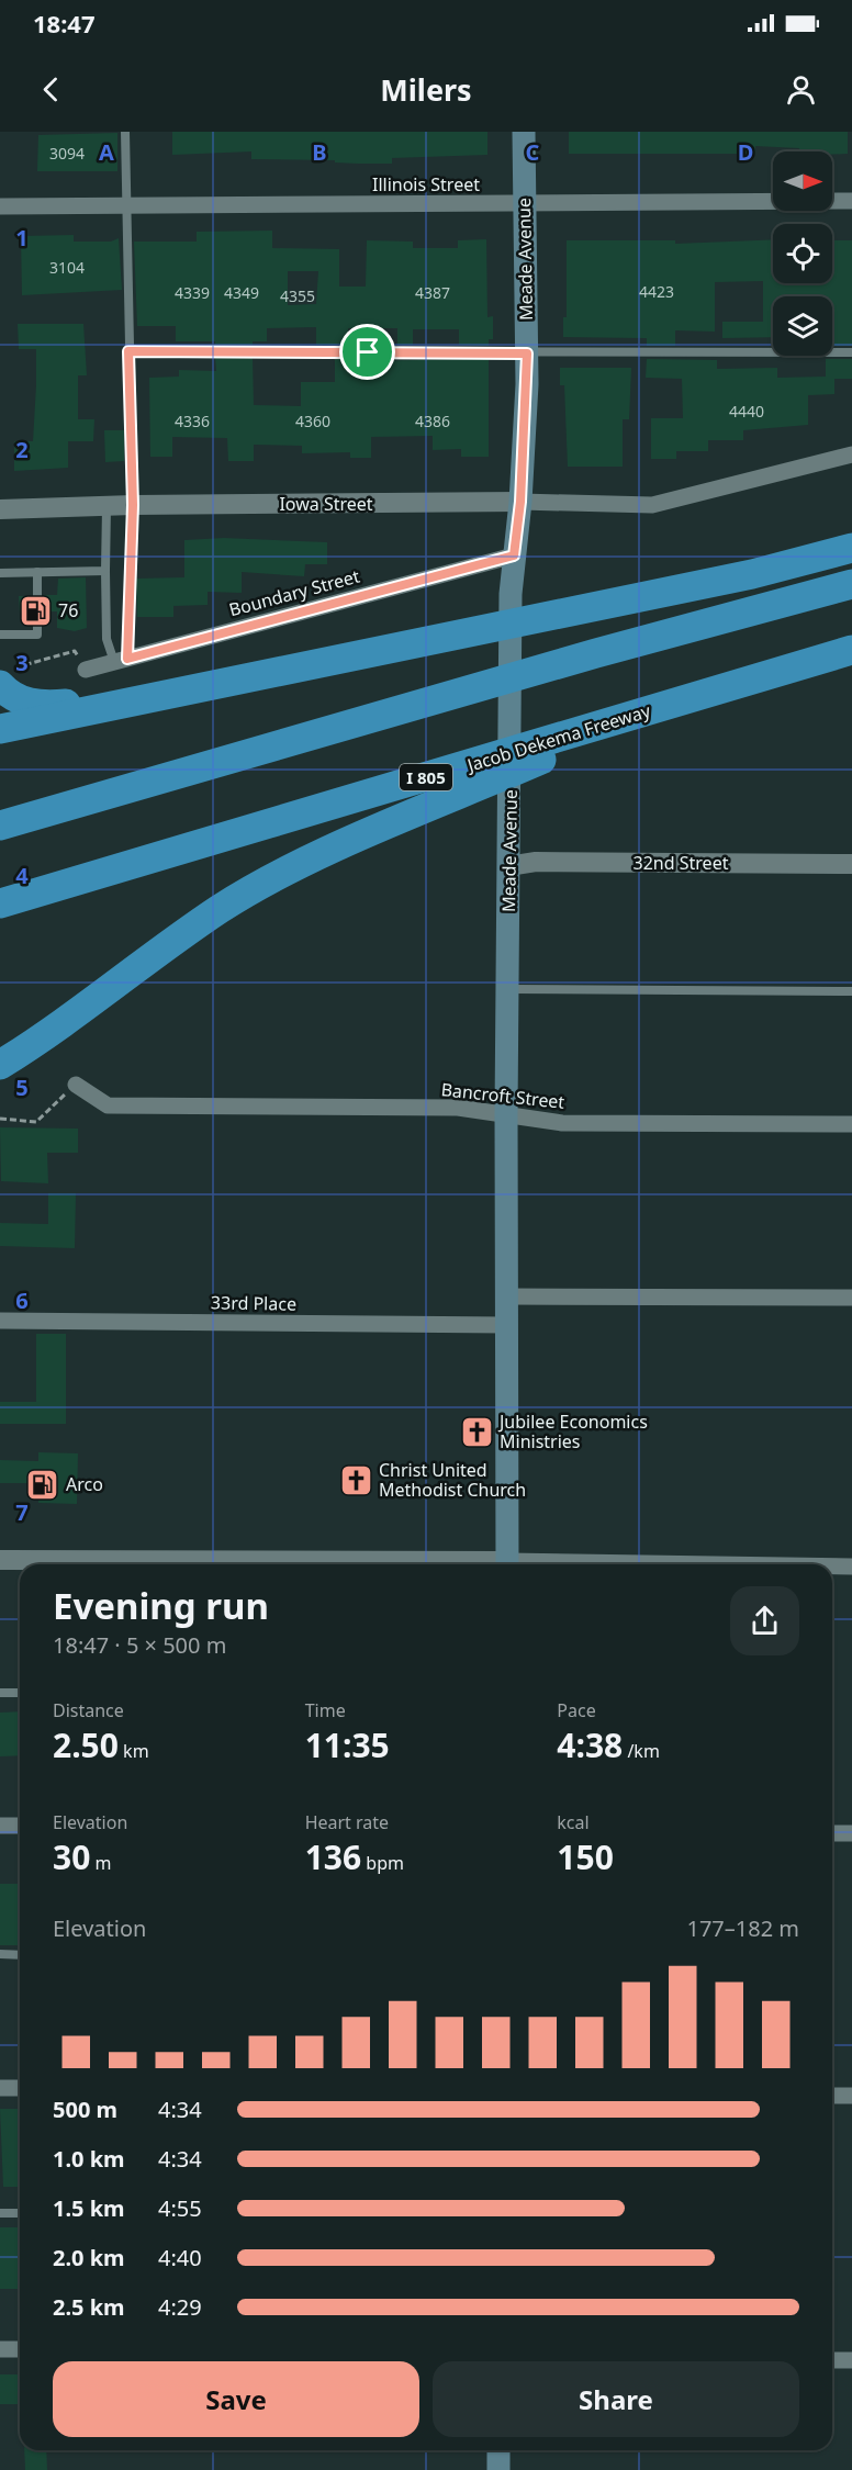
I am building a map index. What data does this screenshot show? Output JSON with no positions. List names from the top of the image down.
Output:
{
  "streets": {
    "highway": ["Jacob Dekema Freeway", "I 805"],
    "main road": ["Meade Avenue"],
    "street": [
      "Illinois Street",
      "Iowa Street",
      "Boundary Street",
      "32nd Street",
      "Bancroft Street",
      "33rd Place"
    ]
  },
  "crossings": [
    ["Illinois Street", "Meade Avenue"],
    ["Meade Avenue", "Iowa Street"],
    ["Meade Avenue", "Boundary Street"],
    ["Meade Avenue", "32nd Street"],
    ["Meade Avenue", "Bancroft Street"],
    ["Meade Avenue", "33rd Place"]
  ],
  "places": {
    "fuel station": ["76", "Arco"],
    "church": ["Jubilee Economics Ministries", "Christ United Methodist Church"]
  },
  "house_numbers": [
    "3094",
    "3104",
    "4423",
    "4339",
    "4349",
    "4387",
    "4355",
    "4440",
    "4336",
    "4360",
    "4386"
  ],
  "north": "right",
  "page": {
    "status": "18:47",
    "header": "Milers",
    "heading": ["Evening run", "18:47 · 5 × 500 m"],
    "stats": [
      ["Distance", "2.50 km"],
      ["Time", "11:35"],
      ["Pace", "4:38 /km"],
      ["Elevation", "30 m"],
      ["Heart rate", "136 bpm"],
      ["kcal", "150"]
    ],
    "chart": ["Elevation", "177–182 m"],
    "list": [
      {
        "name": "500 m",
        "note": "4:34"
      },
      {
        "name": "1.0 km",
        "note": "4:34"
      },
      {
        "name": "1.5 km",
        "note": "4:55"
      },
      {
        "name": "2.0 km",
        "note": "4:40"
      },
      {
        "name": "2.5 km",
        "note": "4:29"
      }
    ],
    "buttons": ["Save", "Share"]
  },
  "grid": {
    "columns": [
      "A",
      "B",
      "C",
      "D"
    ],
    "rows": [
      "1",
      "2",
      "3",
      "4",
      "5",
      "6",
      "7"
    ]
  }
}
